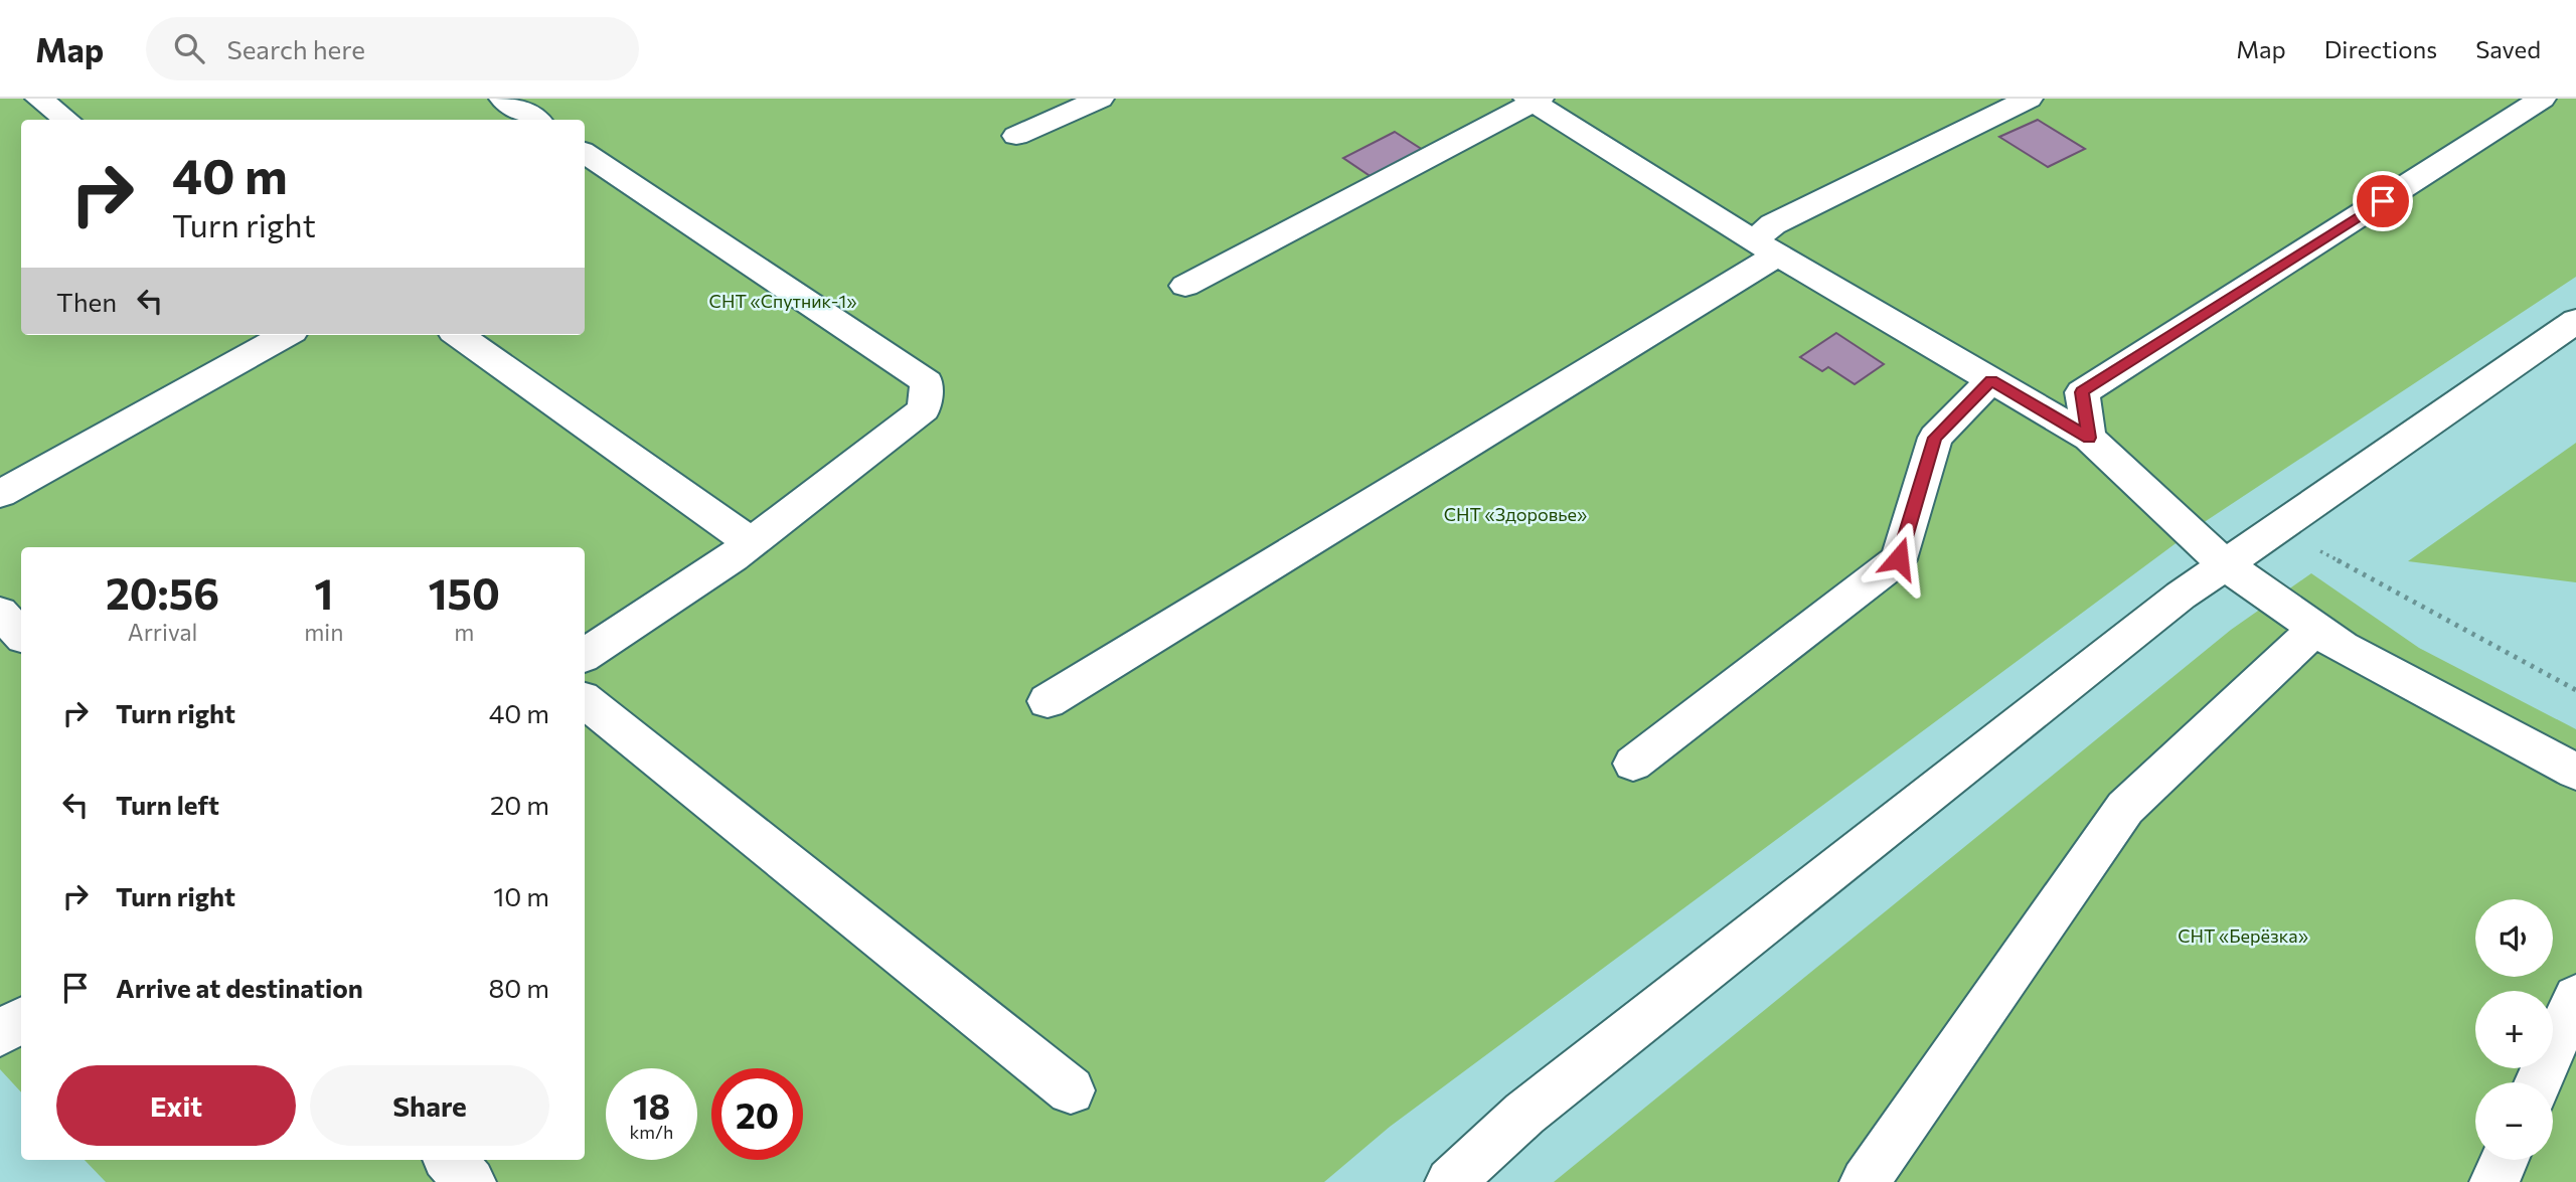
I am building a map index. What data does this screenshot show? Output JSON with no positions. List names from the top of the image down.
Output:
{
  "parks": ["СНТ «Спутник-1»", "СНТ «Здоровье»", "СНТ «Берёзка»"],
  "page": {
    "header": "Map",
    "search": "Search here",
    "nav": ["Map", "Directions", "Saved"],
    "turn": ["40 m", "Turn right"],
    "then": "Then",
    "eta": [
      "20:56",
      "Arrival",
      "1",
      "min",
      "150",
      "m"
    ],
    "list": [
      {
        "name": "Turn right",
        "value": "40 m"
      },
      {
        "name": "Turn left",
        "value": "20 m"
      },
      {
        "name": "Turn right",
        "value": "10 m"
      },
      {
        "name": "Arrive at destination",
        "value": "80 m"
      }
    ],
    "map_buttons": ["+", "−"],
    "buttons": ["Exit", "Share"],
    "speed": "18 km/h",
    "limit": "20"
  }
}
